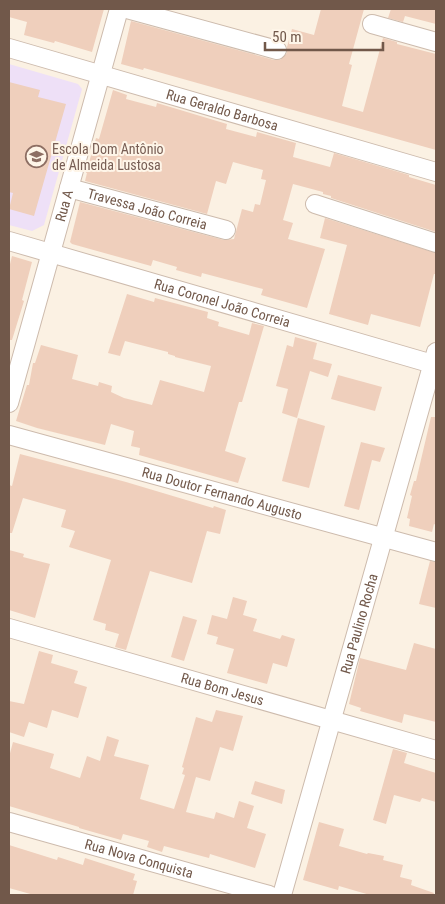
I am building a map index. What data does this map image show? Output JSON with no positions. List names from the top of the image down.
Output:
{
  "streets": {
    "street": [
      "Rua Geraldo Barbosa",
      "Rua A",
      "Travessa João Correia",
      "Rua Coronel João Correia",
      "Rua Doutor Fernando Augusto",
      "Rua Paulino Rocha",
      "Rua Bom Jesus",
      "Rua Nova Conquista"
    ]
  },
  "crossings": [
    ["Rua Geraldo Barbosa", "Rua A"],
    ["Rua A", "Travessa João Correia"],
    ["Rua A", "Rua Coronel João Correia"],
    ["Rua Coronel João Correia", "Rua Paulino Rocha"],
    ["Rua Doutor Fernando Augusto", "Rua Paulino Rocha"],
    ["Rua Paulino Rocha", "Rua Bom Jesus"]
  ],
  "places": {
    "school or university": ["Escola Dom Antônio de Almeida Lustosa"]
  },
  "scale_bar": "50 m"
}
